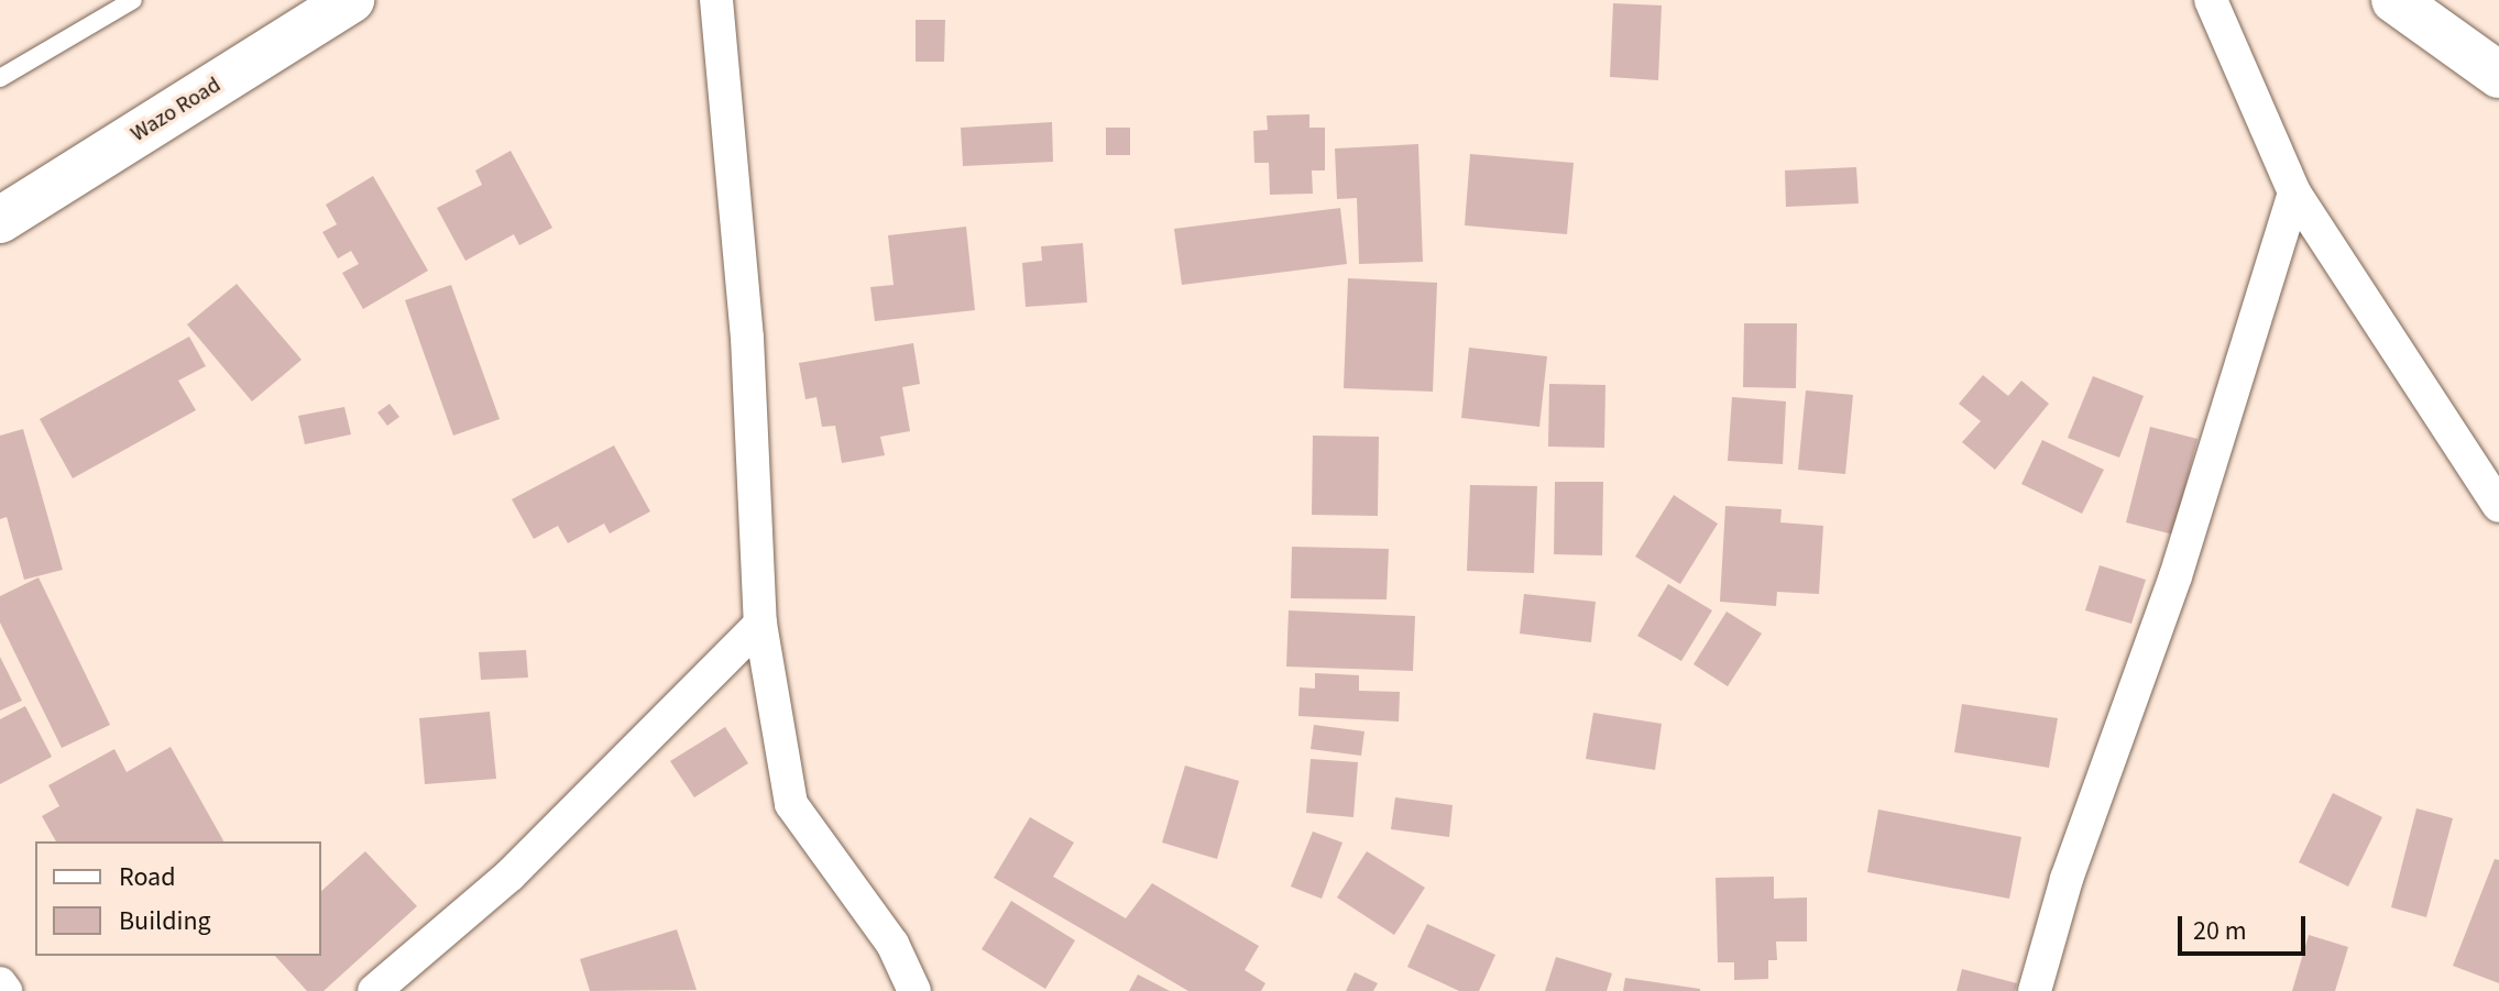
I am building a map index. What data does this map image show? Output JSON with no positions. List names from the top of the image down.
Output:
{
  "streets": {
    "main road": ["Wazo Road"]
  },
  "legend": ["Road", "Building"],
  "scale_bar": "20 m"
}
